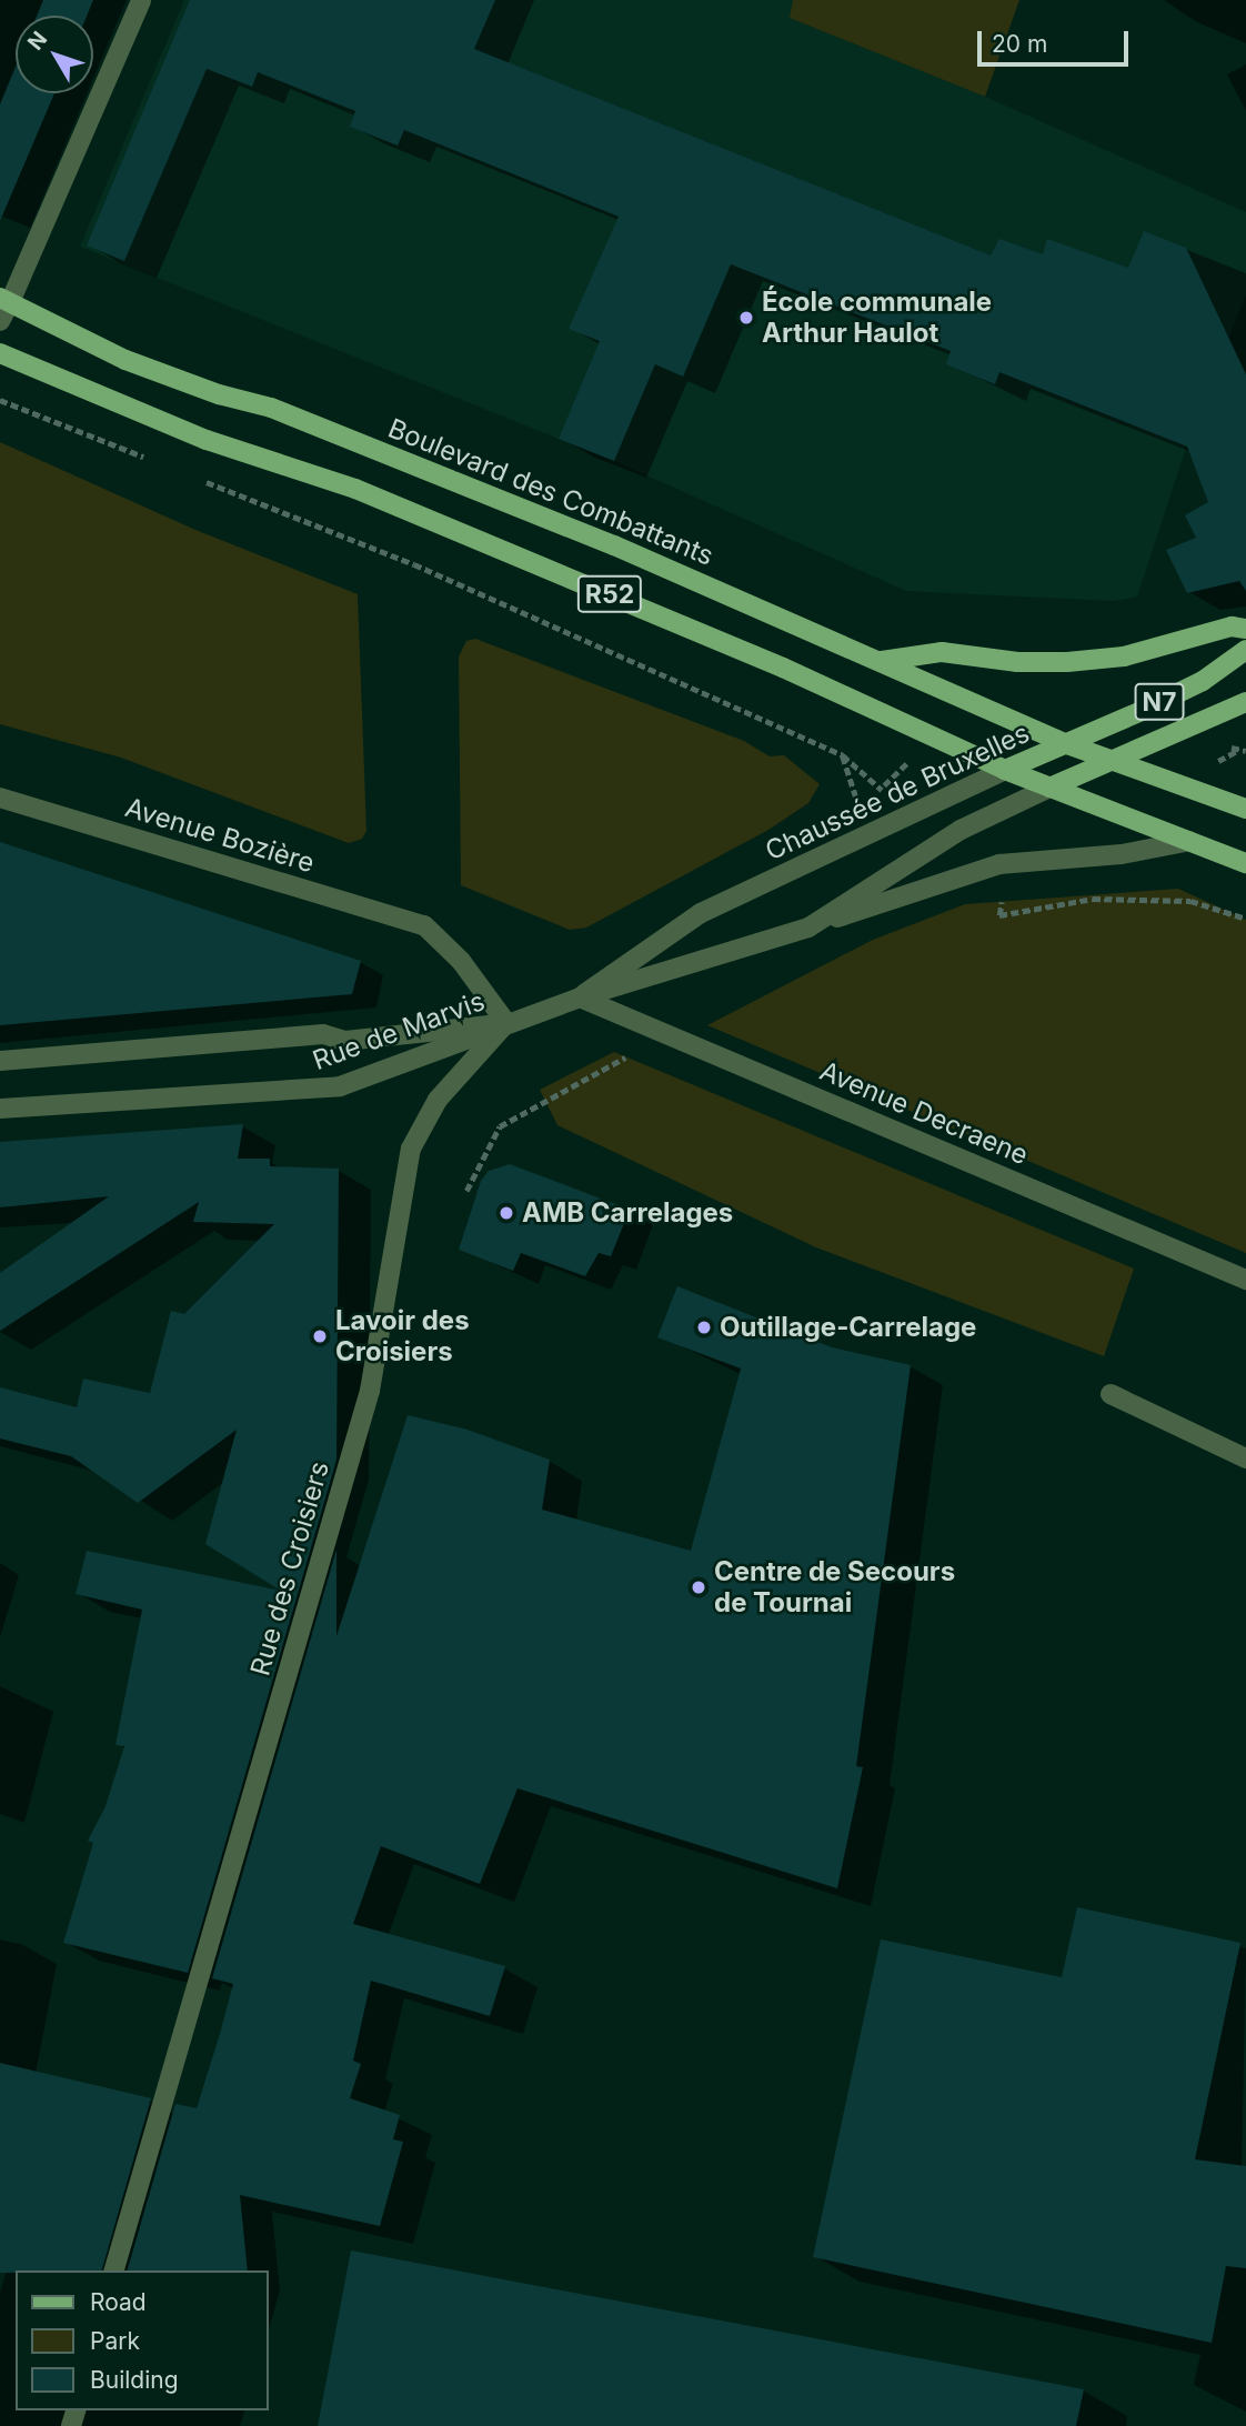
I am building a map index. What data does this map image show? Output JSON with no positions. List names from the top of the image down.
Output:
{
  "streets": {
    "main road": [
      "Boulevard des Combattants",
      "R52",
      "N7",
      "Chaussée de Bruxelles"
    ],
    "street": [
      "Avenue Bozière",
      "Rue de Marvis",
      "Avenue Decraene",
      "Rue des Croisiers"
    ]
  },
  "crossings": [
    ["Boulevard des Combattants", "R52"],
    ["Boulevard des Combattants", "Chaussée de Bruxelles"],
    ["R52", "Chaussée de Bruxelles"],
    ["Chaussée de Bruxelles", "Avenue Bozière"],
    ["Chaussée de Bruxelles", "Rue de Marvis"],
    ["Chaussée de Bruxelles", "Avenue Decraene"],
    ["Chaussée de Bruxelles", "Rue des Croisiers"],
    ["Avenue Bozière", "Rue de Marvis"],
    ["Avenue Bozière", "Rue des Croisiers"],
    ["Rue de Marvis", "Rue des Croisiers"]
  ],
  "places": [
    "École communale Arthur Haulot",
    "AMB Carrelages",
    "Outillage-Carrelage",
    "Lavoir des Croisiers",
    "Centre de Secours de Tournai"
  ],
  "legend": ["Road", "Park", "Building"],
  "scale_bar": "20 m",
  "north": "top left"
}
